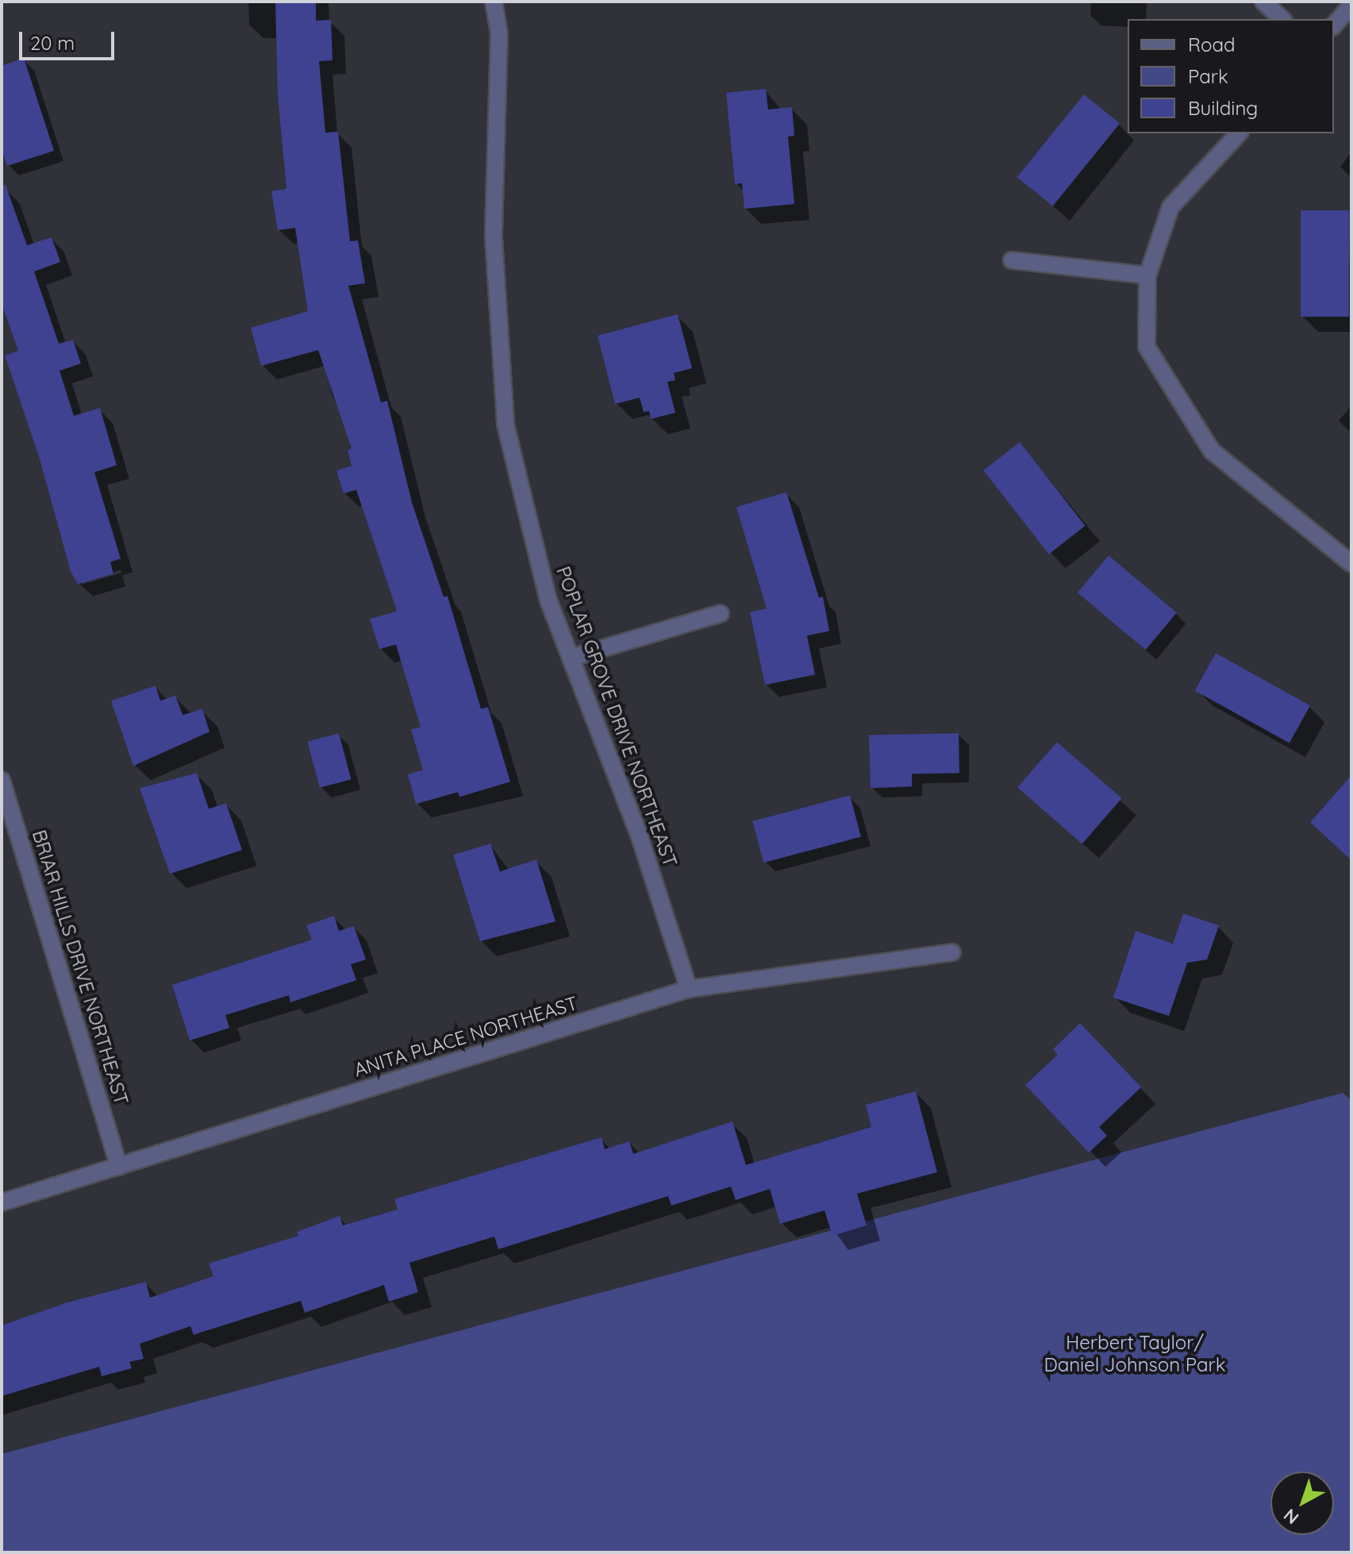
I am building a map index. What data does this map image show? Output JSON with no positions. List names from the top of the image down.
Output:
{
  "streets": {
    "street": ["POPLAR GROVE DRIVE NORTHEAST", "BRIAR HILLS DRIVE NORTHEAST", "ANITA PLACE NORTHEAST"]
  },
  "crossings": [
    ["POPLAR GROVE DRIVE NORTHEAST", "ANITA PLACE NORTHEAST"],
    ["BRIAR HILLS DRIVE NORTHEAST", "ANITA PLACE NORTHEAST"]
  ],
  "parks": ["Herbert Taylor/ Daniel Johnson Park"],
  "legend": ["Road", "Park", "Building"],
  "scale_bar": "20 m",
  "north": "bottom left"
}
